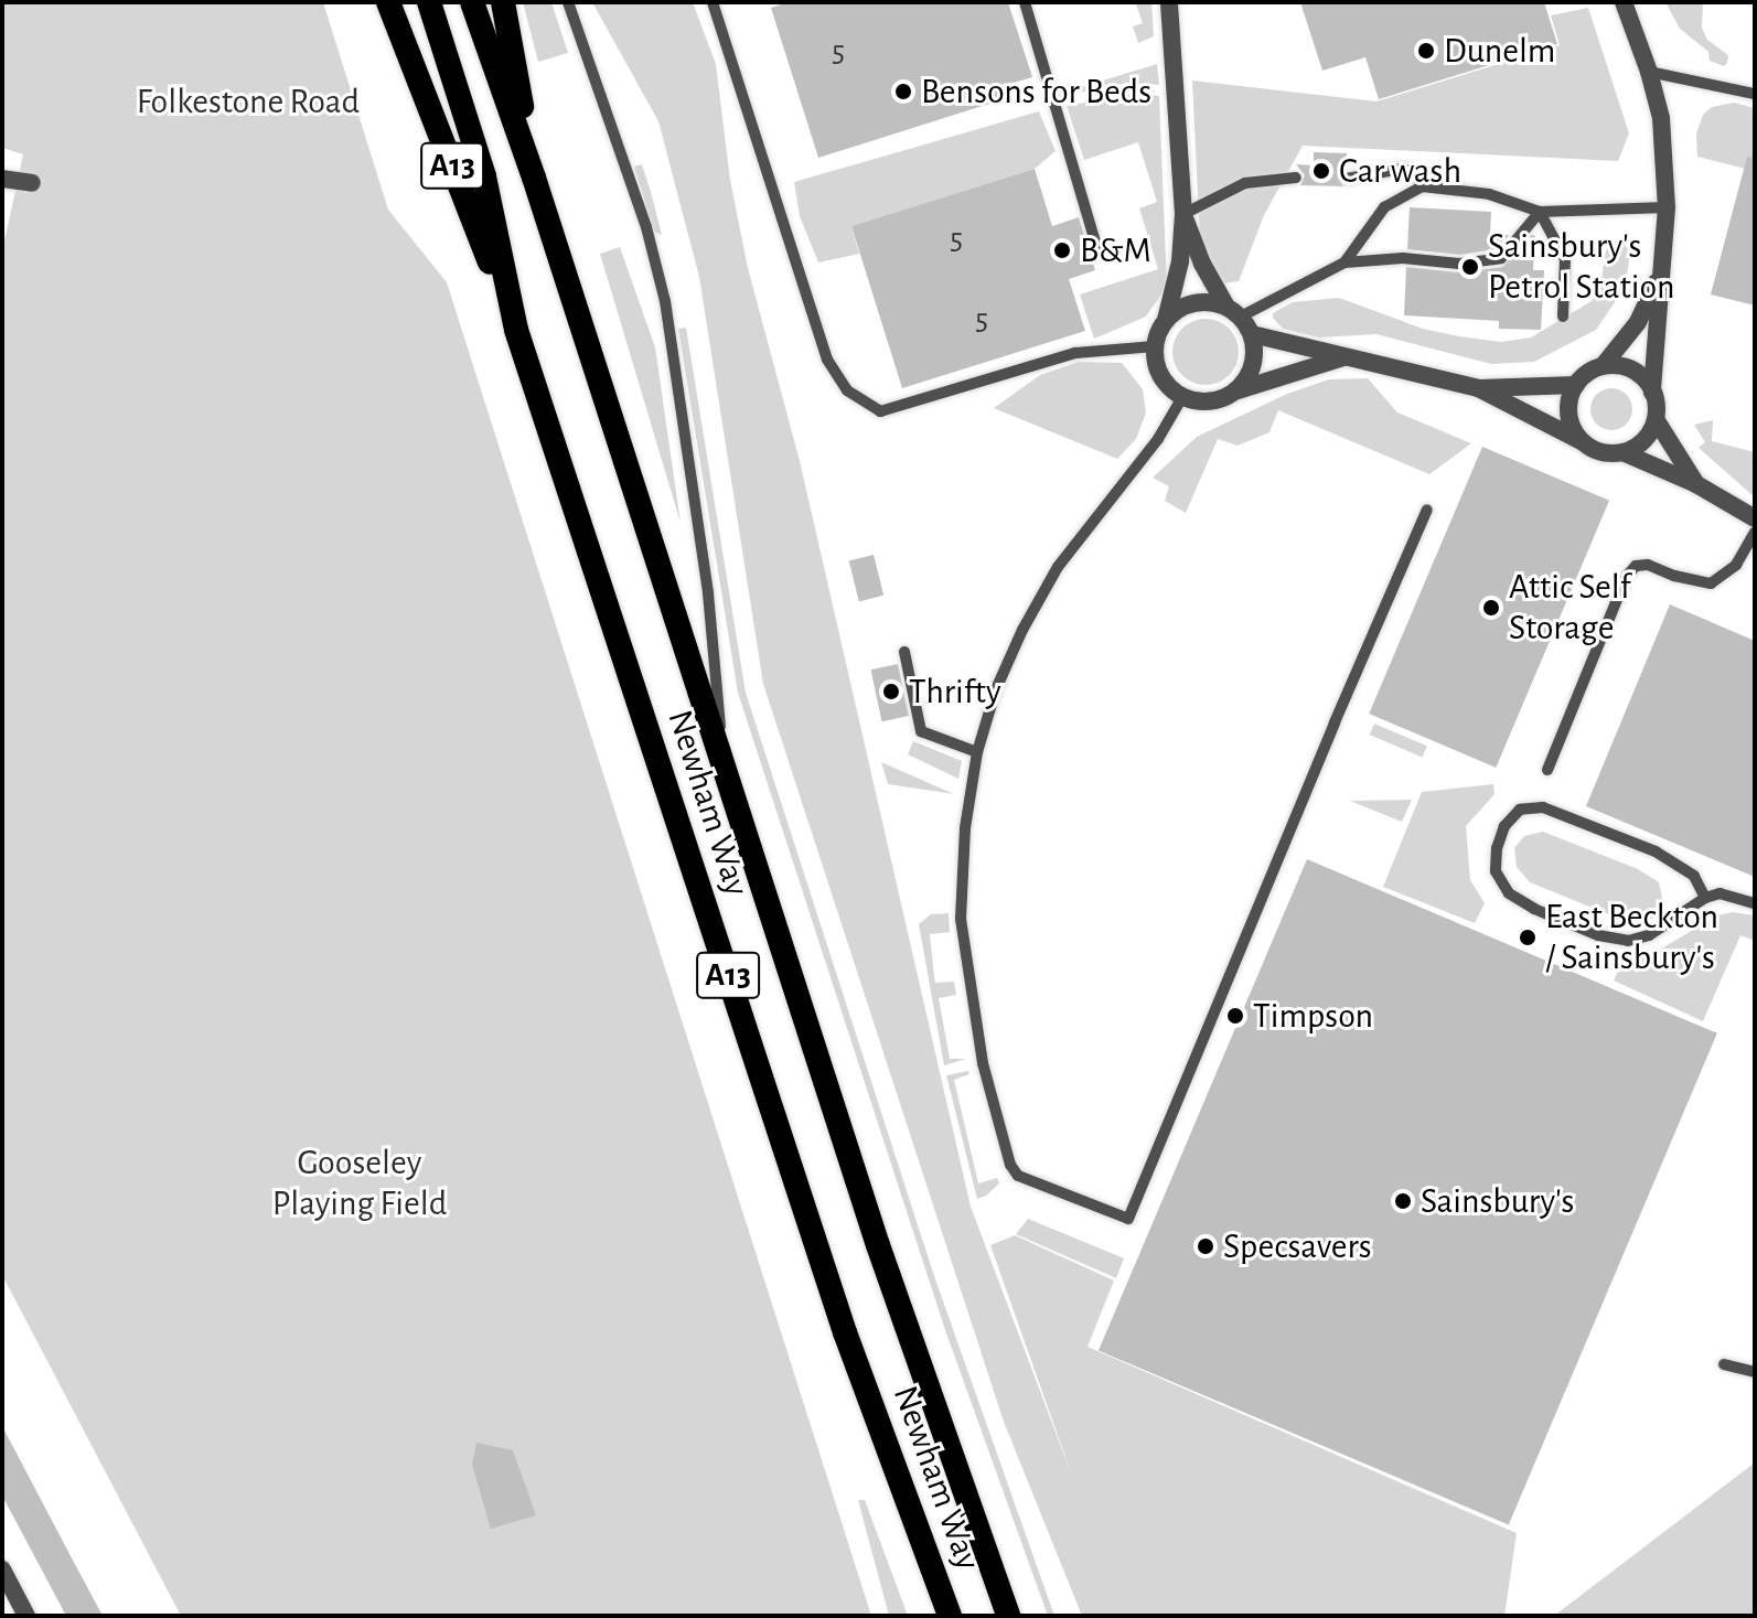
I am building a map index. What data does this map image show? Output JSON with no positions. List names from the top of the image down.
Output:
{
  "streets": {
    "highway": ["A13", "Newham Way"]
  },
  "crossings": [
    ["A13", "Newham Way"]
  ],
  "parks": ["Folkestone Road", "Gooseley Playing Field"],
  "places": [
    "Dunelm",
    "Bensons for Beds",
    "Car wash",
    "B&M",
    "Sainsbury's Petrol Station",
    "Attic Self Storage",
    "Thrifty",
    "East Beckton / Sainsbury's",
    "Timpson",
    "Sainsbury's",
    "Specsavers"
  ],
  "house_numbers": ["5", "5", "5"]
}
